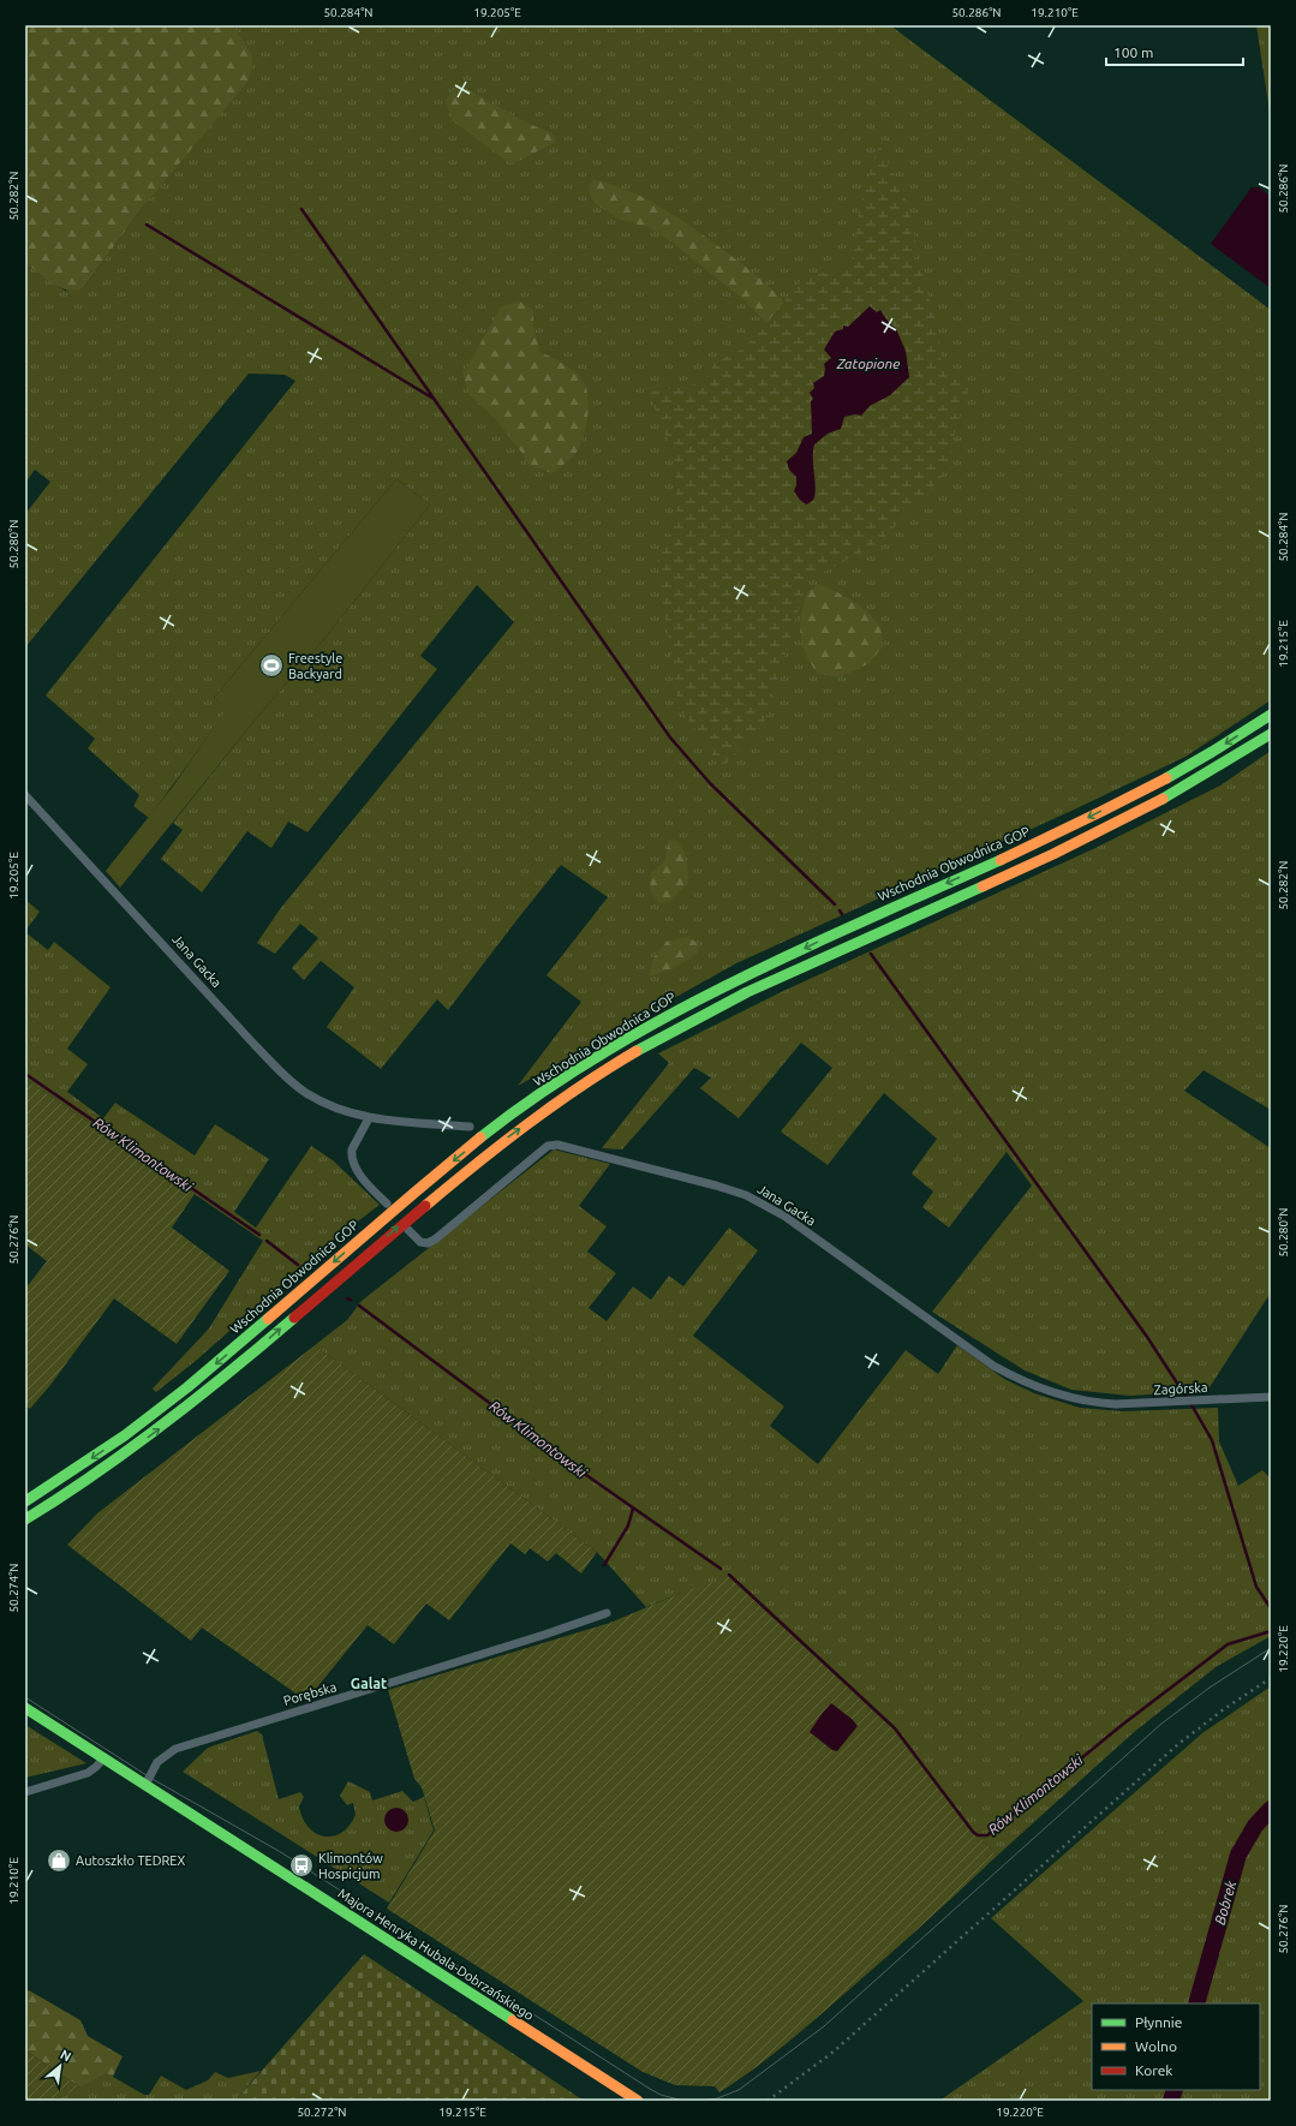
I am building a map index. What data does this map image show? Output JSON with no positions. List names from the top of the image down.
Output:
{
  "streets": {
    "main road": ["Wschodnia Obwodnica GOP", "Majora Henryka Hubala-Dobrzańskiego"],
    "street": ["Jana Gacka", "Zagórska", "Porębska"]
  },
  "crossings": [
    ["Jana Gacka", "Zagórska"],
    ["Porębska", "Majora Henryka Hubala-Dobrzańskiego"]
  ],
  "districts": ["Galat"],
  "water": ["Zatopione", "Rów Klimontowski", "Bobrek"],
  "places": {
    "sports": ["Freestyle Backyard"],
    "shop": ["Autoszkło TEDREX"],
    "bus stop": ["Klimontów Hospicjum"]
  },
  "legend": ["Płynnie", "Wolno", "Korek"],
  "scale_bar": "100 m",
  "north": "top right",
  "coordinates": [
    "50.284°N",
    "19.205°E",
    "50.286°N",
    "19.210°E",
    "50.282°N",
    "50.280°N",
    "19.215°E",
    "50.276°N",
    "50.274°N",
    "19.220°E",
    "50.272°N"
  ]
}
